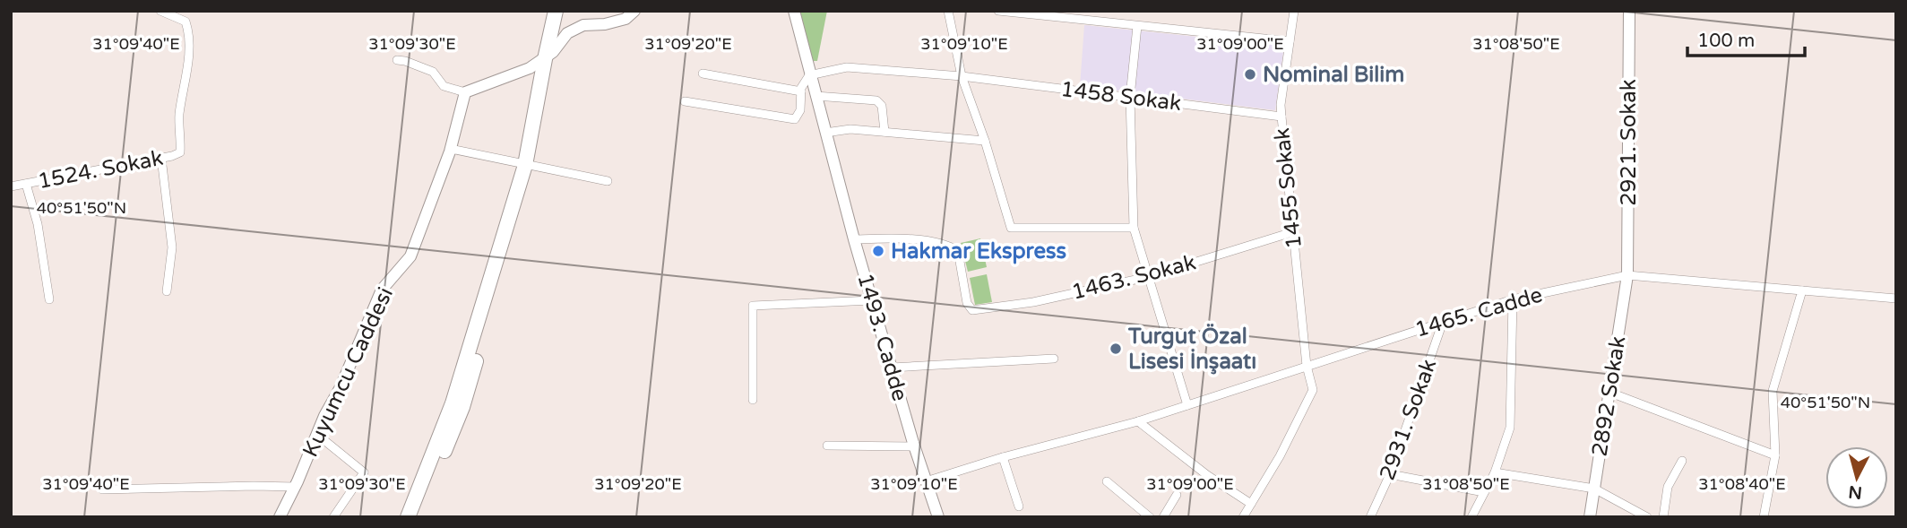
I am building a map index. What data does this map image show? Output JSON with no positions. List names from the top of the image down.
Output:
{
  "streets": {
    "street": [
      "1458 Sokak",
      "2921. Sokak",
      "1524. Sokak",
      "1455 Sokak",
      "1463. Sokak",
      "1465. Cadde",
      "1493. Cadde",
      "Kuyumcu Caddesi",
      "2892 Sokak",
      "2931. Sokak"
    ]
  },
  "crossings": [
    ["1458 Sokak", "1455 Sokak"],
    ["1458 Sokak", "1493. Cadde"],
    ["2921. Sokak", "1465. Cadde"],
    ["2921. Sokak", "2892 Sokak"],
    ["1455 Sokak", "1463. Sokak"],
    ["1455 Sokak", "1465. Cadde"],
    ["1463. Sokak", "1493. Cadde"],
    ["1465. Cadde", "1493. Cadde"],
    ["1465. Cadde", "2892 Sokak"],
    ["1465. Cadde", "2931. Sokak"]
  ],
  "places": ["Nominal Bilim", "Hakmar Ekspress", "Turgut Özal Lisesi İnşaatı"],
  "scale_bar": "100 m",
  "north": "bottom",
  "coordinates": [
    "31°09'40\"E",
    "31°09'30\"E",
    "31°09'20\"E",
    "31°09'10\"E",
    "31°09'00\"E",
    "31°08'50\"E",
    "40°51'50\"N",
    "31°08'40\"E"
  ]
}
